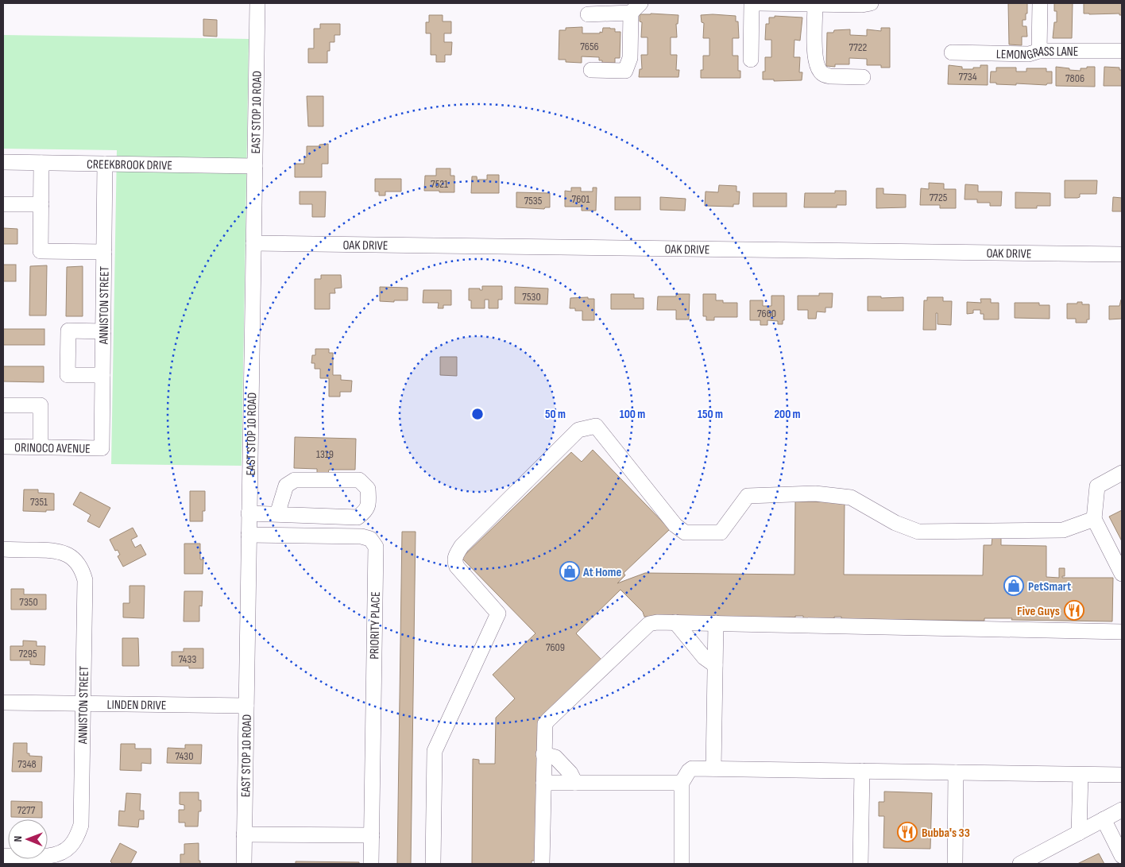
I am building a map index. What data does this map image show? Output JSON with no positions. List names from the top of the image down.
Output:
{
  "streets": {
    "street": [
      "LEMONGRASS LANE",
      "EAST STOP 10 ROAD",
      "CREEKBROOK DRIVE",
      "OAK DRIVE",
      "ANNISTON STREET",
      "ORINOCO AVENUE",
      "PRIORITY PLACE",
      "LINDEN DRIVE"
    ]
  },
  "crossings": [
    ["EAST STOP 10 ROAD", "CREEKBROOK DRIVE"],
    ["EAST STOP 10 ROAD", "OAK DRIVE"],
    ["EAST STOP 10 ROAD", "PRIORITY PLACE"],
    ["EAST STOP 10 ROAD", "LINDEN DRIVE"],
    ["CREEKBROOK DRIVE", "ANNISTON STREET"],
    ["ANNISTON STREET", "ORINOCO AVENUE"],
    ["ANNISTON STREET", "LINDEN DRIVE"]
  ],
  "places": {
    "shop": ["At Home", "PetSmart"],
    "restaurant": ["Five Guys", "Bubba's 33"]
  },
  "house_numbers": [
    "7656",
    "7722",
    "7734",
    "7806",
    "7521",
    "7725",
    "7601",
    "7535",
    "7530",
    "7660",
    "1319",
    "7351",
    "7350",
    "7609",
    "7295",
    "7433",
    "7430",
    "7348",
    "7277"
  ],
  "north": "left",
  "rings": [
    "50 m",
    "100 m",
    "150 m",
    "200 m"
  ]
}
